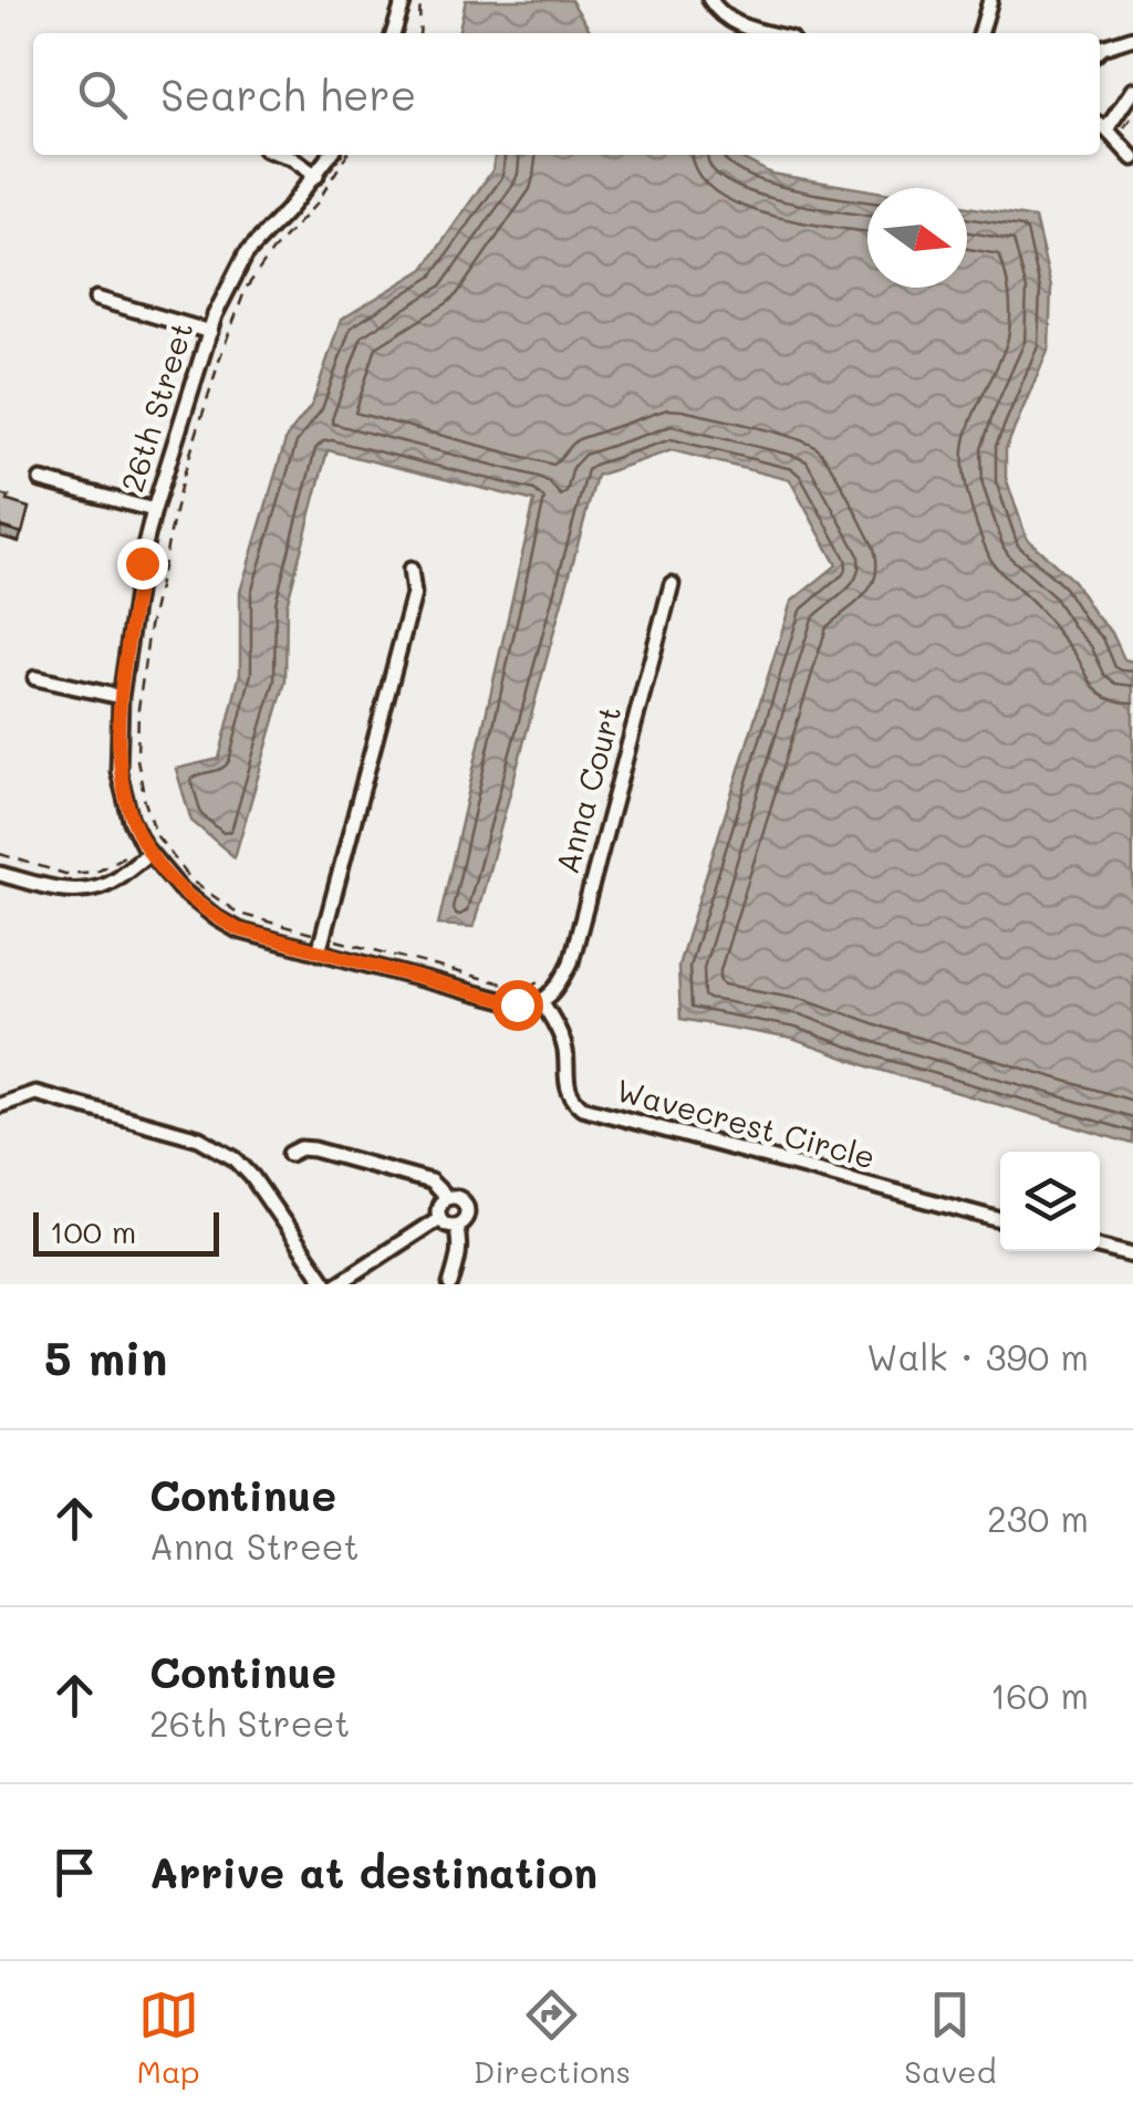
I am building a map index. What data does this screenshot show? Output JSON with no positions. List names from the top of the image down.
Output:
{
  "streets": {
    "street": ["26th Street", "Anna Court", "Wavecrest Circle"]
  },
  "crossings": [
    ["Anna Court", "Wavecrest Circle"]
  ],
  "scale_bar": "100 m",
  "north": "right",
  "page": {
    "search": "Search here",
    "scale": "100 m",
    "heading": ["5 min", "Walk · 390 m"],
    "list": [
      ["Continue", "Anna Street", "230 m"],
      ["Continue", "26th Street", "160 m"],
      "Arrive at destination"
    ],
    "nav": ["Map", "Directions", "Saved"]
  }
}
